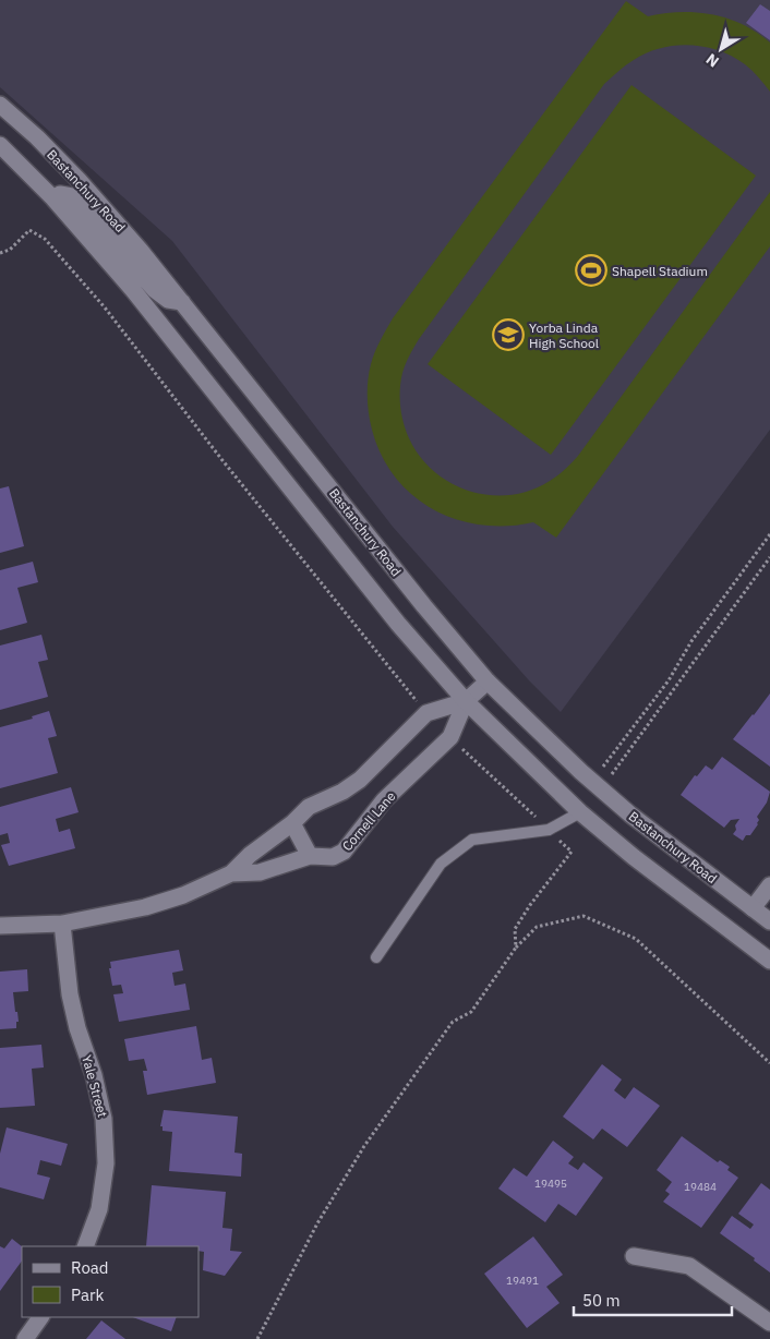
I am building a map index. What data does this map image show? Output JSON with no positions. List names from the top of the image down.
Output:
{
  "streets": {
    "main road": ["Bastanchury Road", "Cornell Lane", "Yale Street"]
  },
  "crossings": [
    ["Bastanchury Road", "Cornell Lane"],
    ["Cornell Lane", "Yale Street"]
  ],
  "places": {
    "sports": ["Shapell Stadium"],
    "school or university": ["Yorba Linda High School"]
  },
  "house_numbers": ["19495", "19484", "19491"],
  "legend": ["Road", "Park"],
  "scale_bar": "50 m",
  "north": "bottom left"
}
